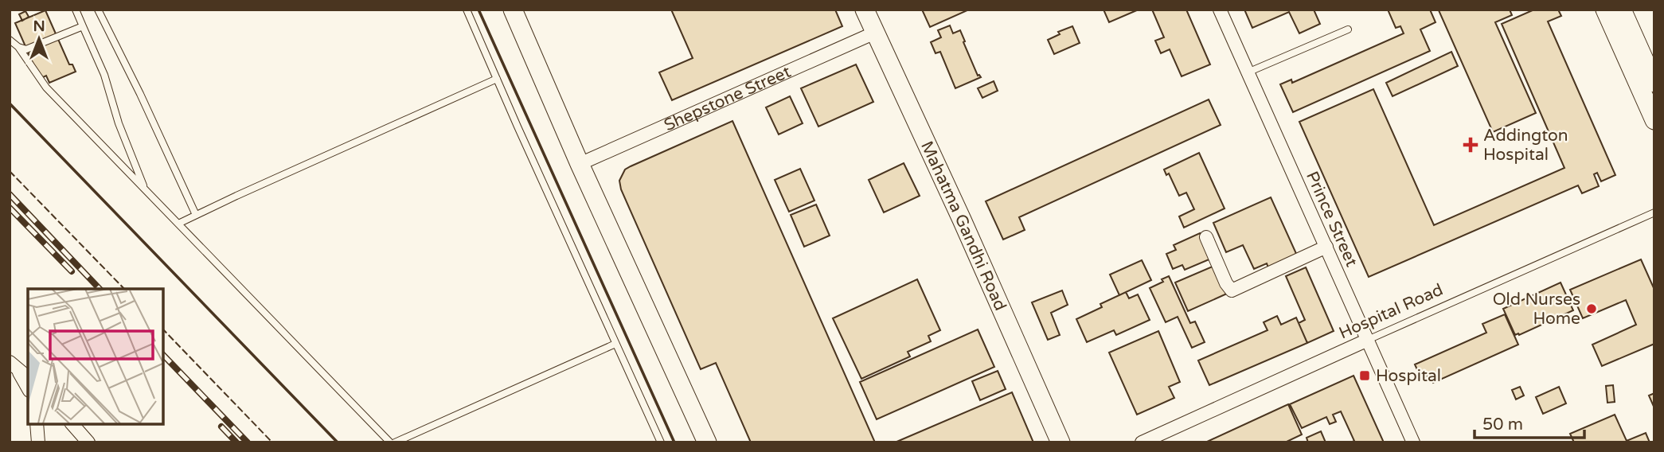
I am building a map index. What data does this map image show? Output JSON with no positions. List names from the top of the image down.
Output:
{
  "streets": {
    "main road": ["Mahatma Gandhi Road"],
    "street": ["Shepstone Street", "Prince Street", "Hospital Road"]
  },
  "crossings": [
    ["Shepstone Street", "Mahatma Gandhi Road"],
    ["Prince Street", "Hospital Road"]
  ],
  "places": {
    "health": ["Addington Hospital"],
    "other": ["Old Nurses Home"],
    "transit": ["Hospital"]
  },
  "scale_bar": "50 m",
  "north": "top"
}
